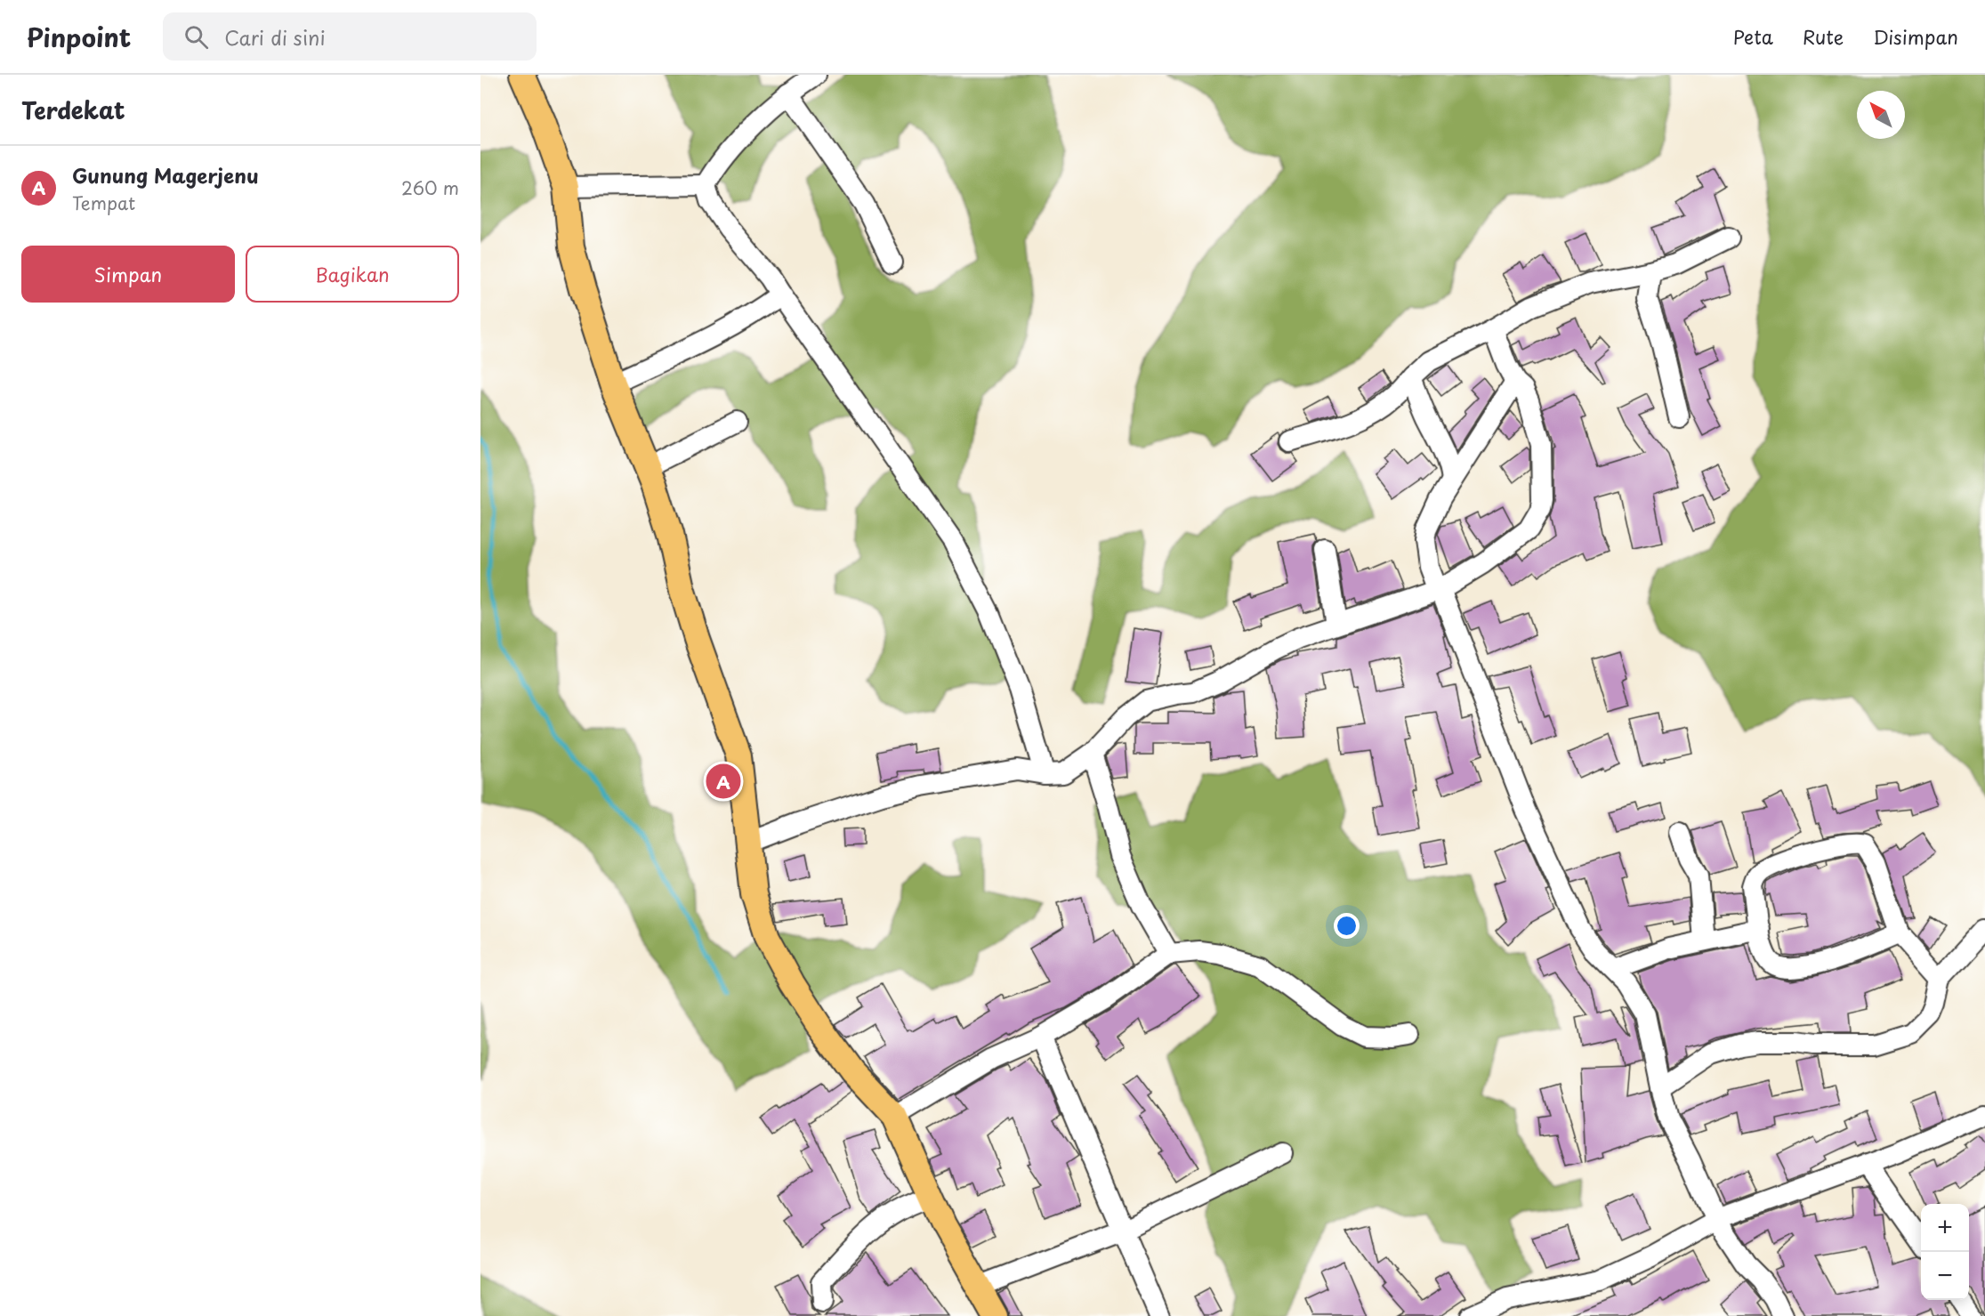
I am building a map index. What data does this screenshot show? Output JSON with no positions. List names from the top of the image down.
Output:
{
  "north": "top left",
  "page": {
    "header": "Pinpoint",
    "search": "Cari di sini",
    "nav": ["Peta", "Rute", "Disimpan"],
    "heading": "Terdekat",
    "list": [
      {
        "mark": "A",
        "name": "Gunung Magerjenu",
        "note": "Tempat",
        "value": "260 m"
      }
    ],
    "buttons": ["Simpan", "Bagikan"],
    "pins": "A",
    "map_buttons": ["+", "−"]
  }
}
